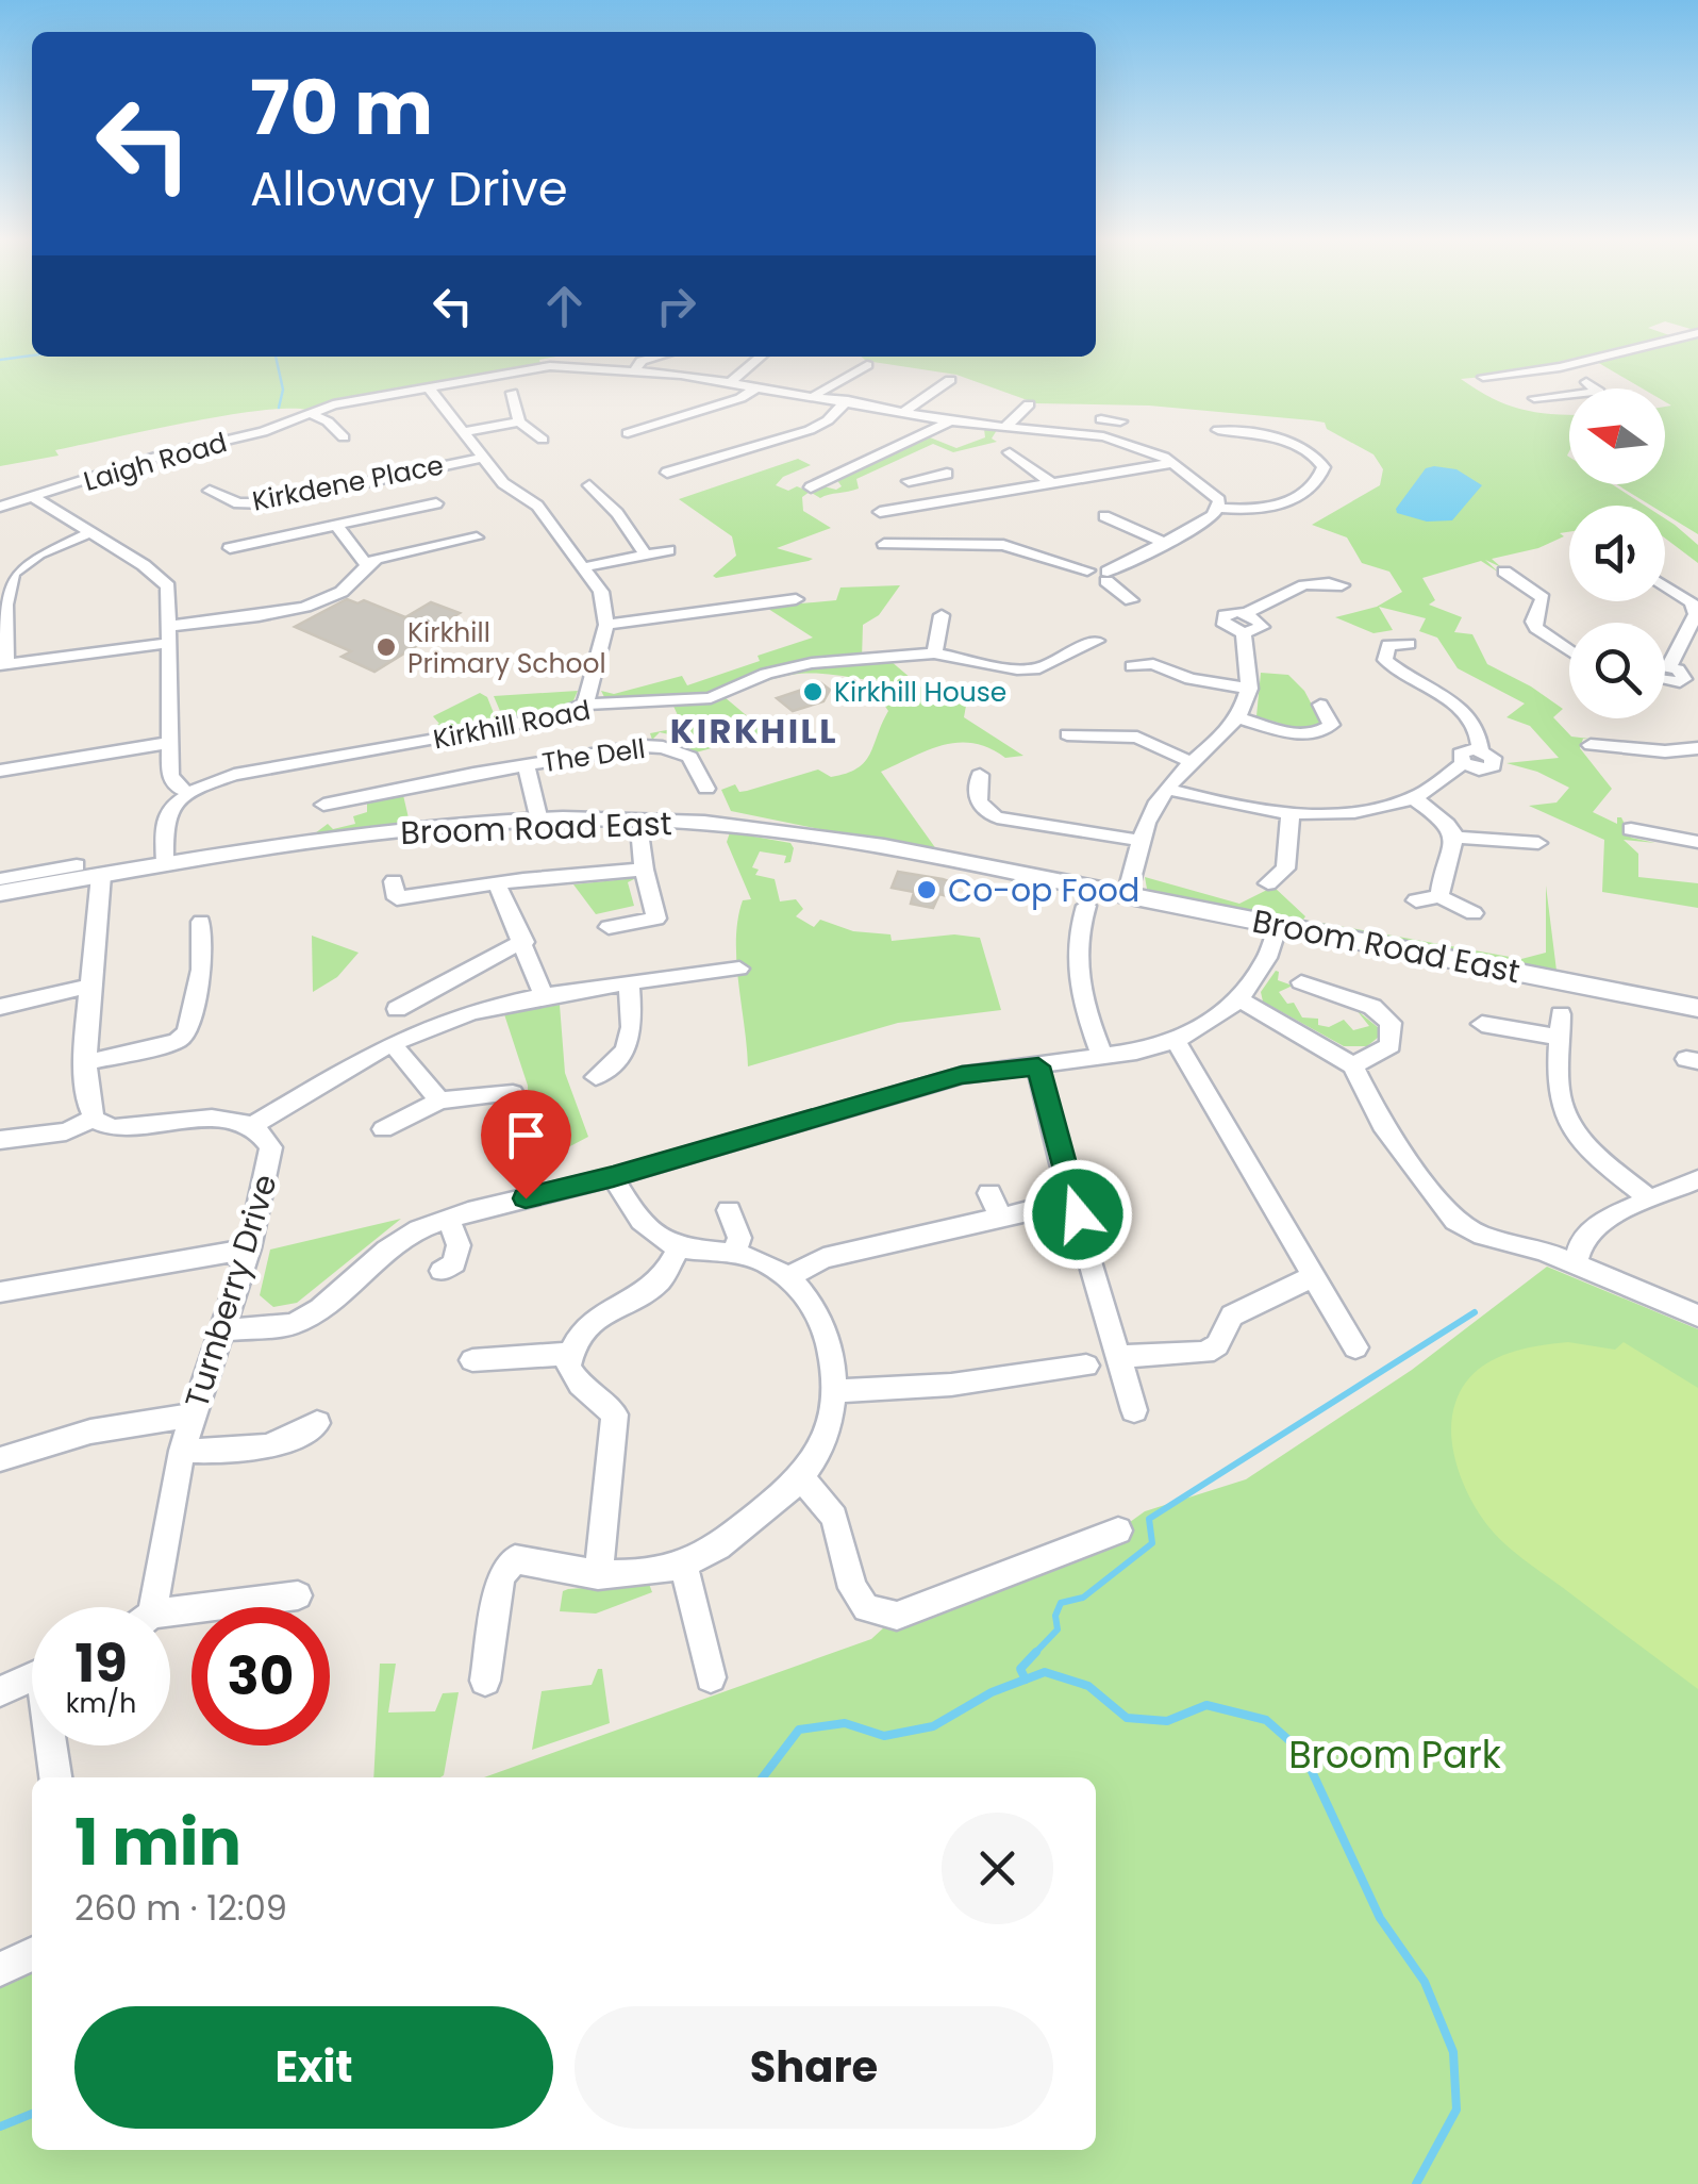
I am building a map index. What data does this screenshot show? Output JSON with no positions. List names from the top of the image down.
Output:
{
  "streets": {
    "street": [
      "Laigh Road",
      "Kirkdene Place",
      "Kirkhill Road",
      "The Dell",
      "Broom Road East",
      "Turnberry Drive"
    ]
  },
  "crossings": [
    ["The Dell", "Broom Road East"]
  ],
  "districts": ["KIRKHILL"],
  "parks": ["Broom Park"],
  "places": ["Kirkhill Primary School", "Kirkhill House", "Co-op Food"],
  "north": "left",
  "page": {
    "turn": ["70 m", "Alloway Drive"],
    "speed": "19 km/h",
    "limit": "30",
    "heading": ["1 min", "260 m · 12:09"],
    "buttons": ["Exit", "Share"]
  }
}
